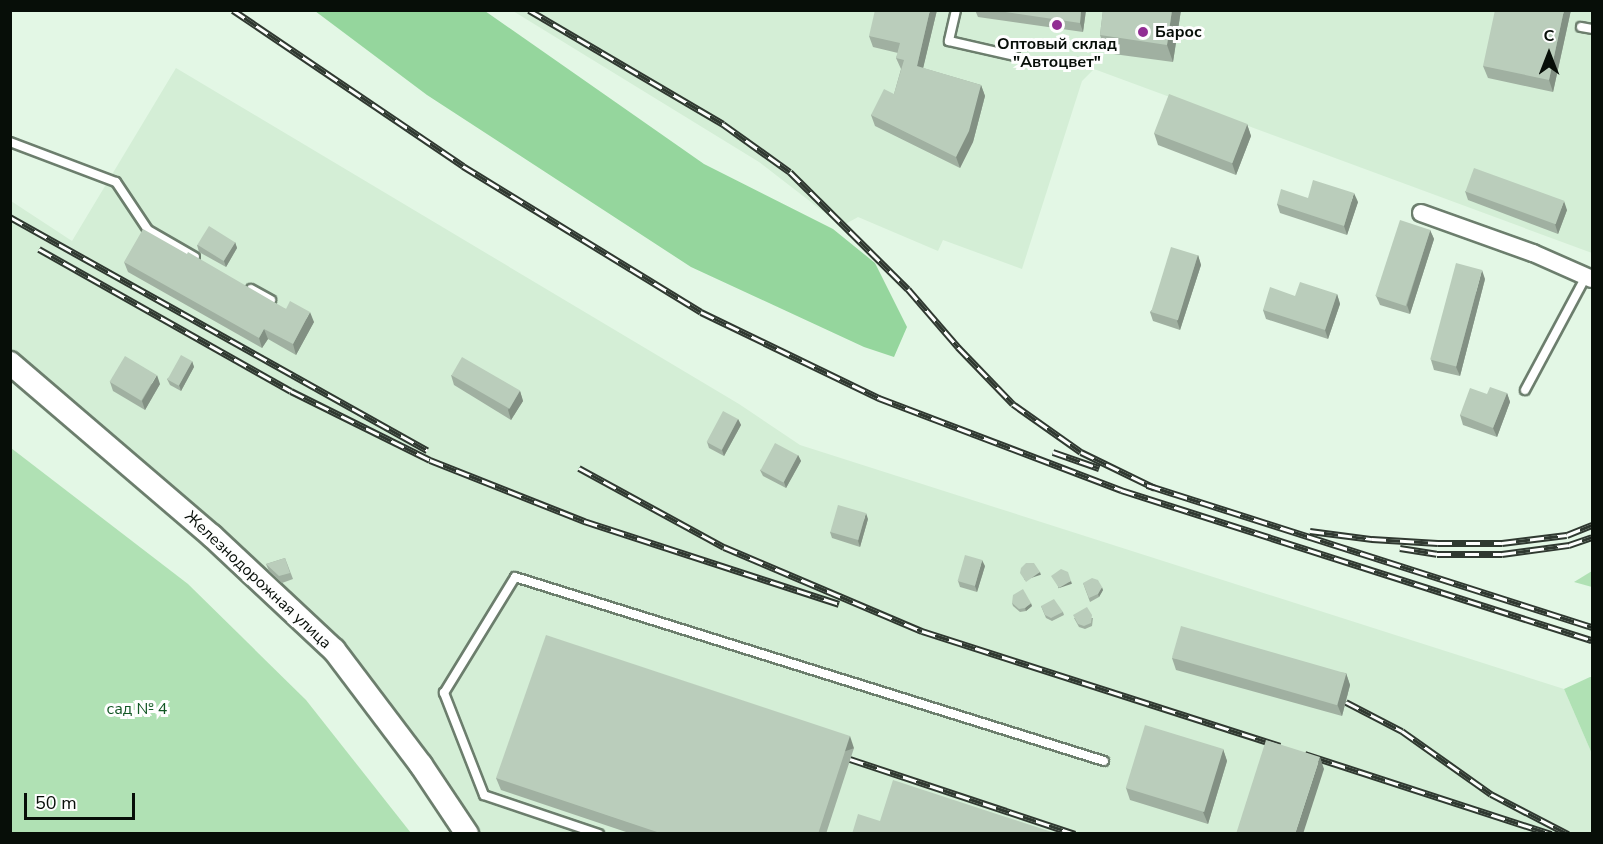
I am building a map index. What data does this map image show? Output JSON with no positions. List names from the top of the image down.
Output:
{
  "streets": {
    "street": ["Железнодорожная улица"]
  },
  "parks": ["сад № 4"],
  "places": ["Оптовый склад \"Автоцвет\"", "Барос"],
  "scale_bar": "50 m",
  "north": "top"
}
